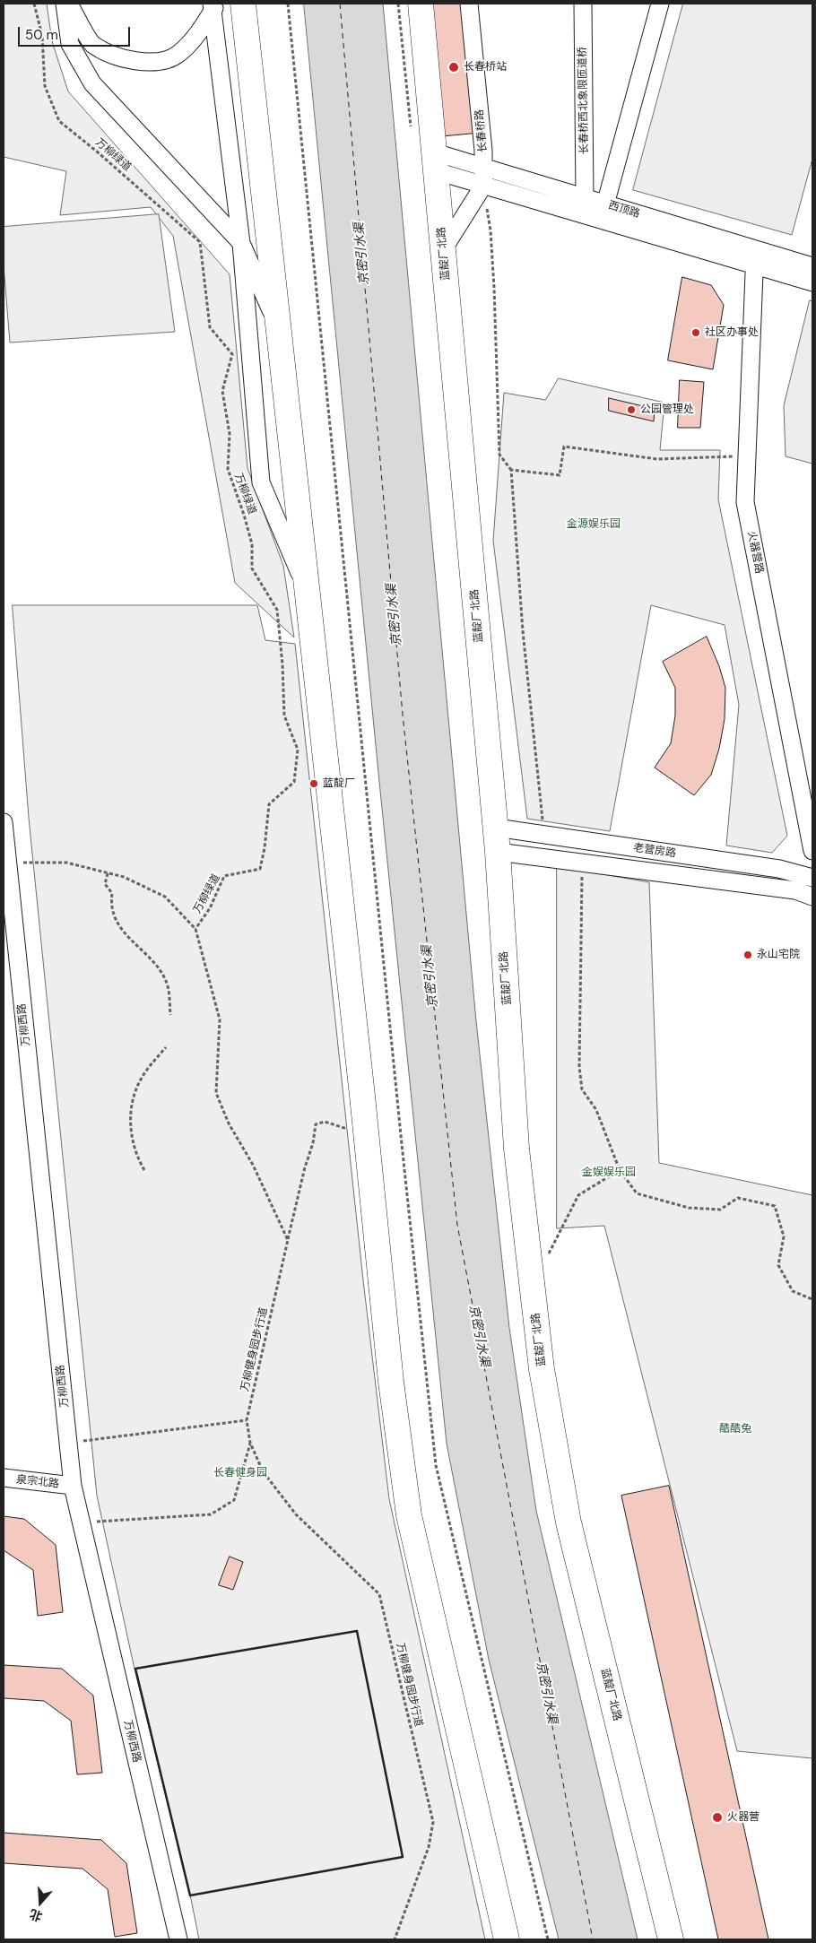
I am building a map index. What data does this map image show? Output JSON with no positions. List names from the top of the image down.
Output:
{
  "streets": {
    "highway": ["蓝靛厂北路"],
    "street": [
      "长春桥西北象限匝道桥",
      "长春桥路",
      "西顶路",
      "火器营路",
      "老营房路",
      "万柳西路",
      "泉宗北路"
    ],
    "path": ["万柳绿道", "万柳健身园步行道"]
  },
  "crossings": [
    ["长春桥西北象限匝道桥", "西顶路"],
    ["长春桥路", "西顶路"],
    ["西顶路", "蓝靛厂北路"],
    ["西顶路", "火器营路"],
    ["蓝靛厂北路", "老营房路"],
    ["万柳西路", "泉宗北路"]
  ],
  "water": ["京密引水渠"],
  "parks": [
    "金源娱乐园",
    "金娱娱乐园",
    "酷酷兔",
    "长春健身园"
  ],
  "places": [
    "长春桥站",
    "社区办事处",
    "公园管理处",
    "蓝靛厂",
    "永山宅院",
    "火器营"
  ],
  "scale_bar": "50 m",
  "north": "bottom"
}
